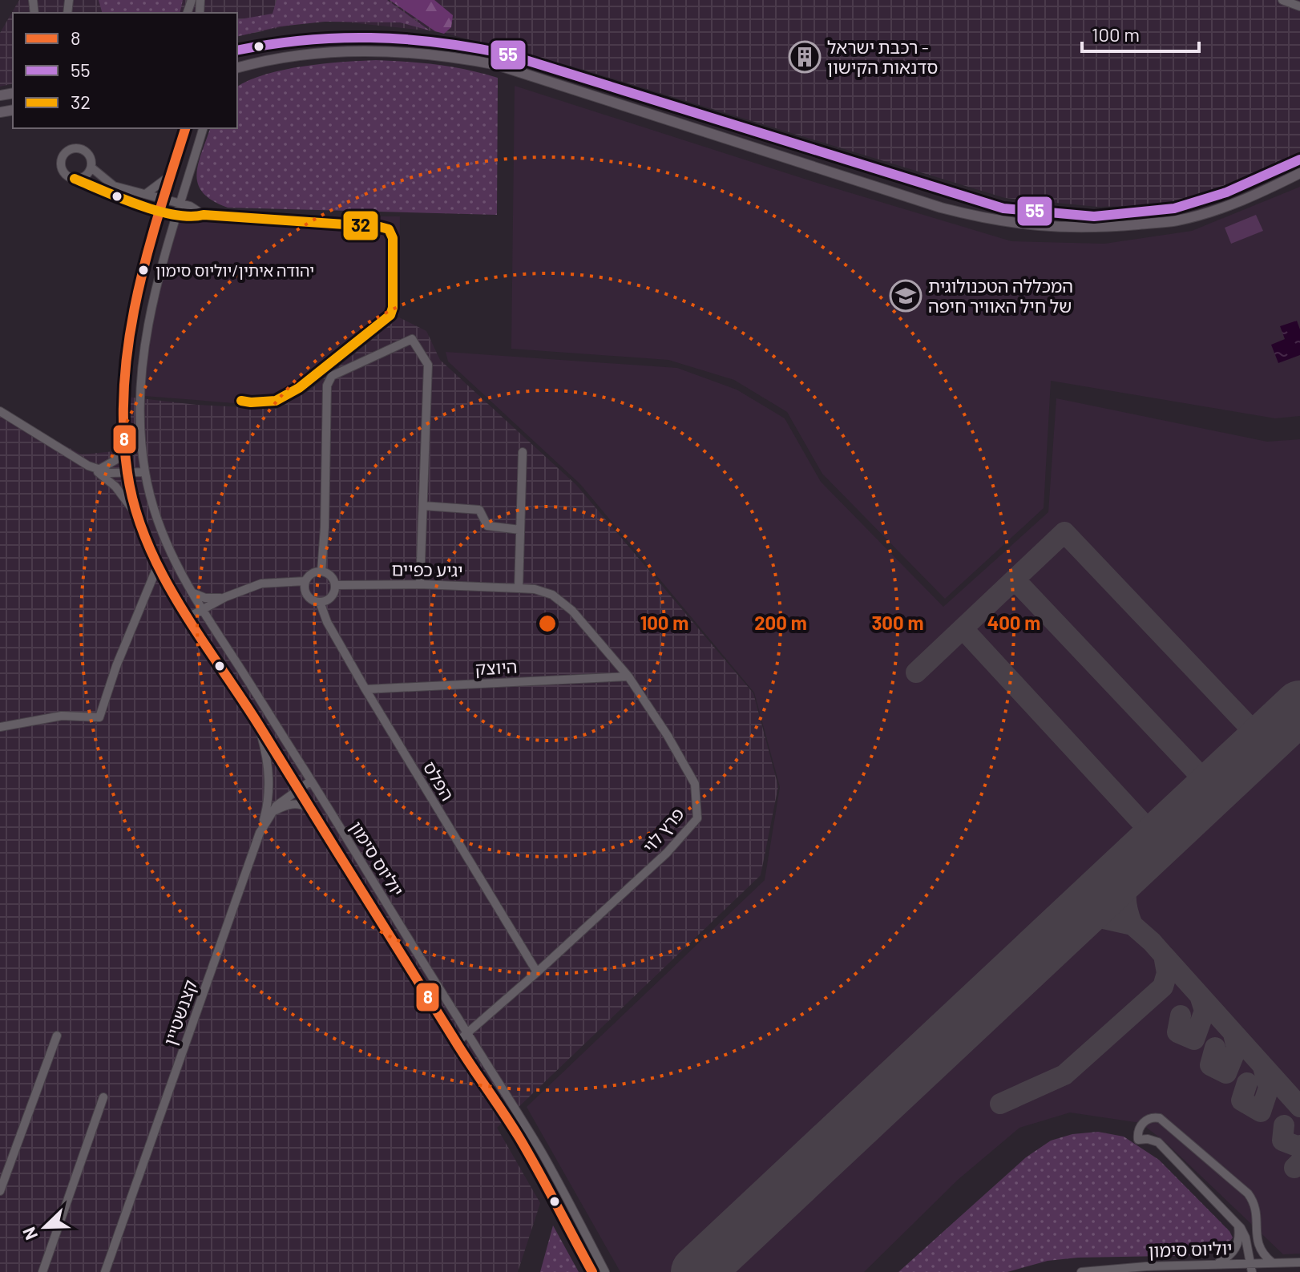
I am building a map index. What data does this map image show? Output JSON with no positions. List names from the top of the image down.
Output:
{
  "streets": {
    "street": [
      "יגיע כפיים",
      "היוצק",
      "הפלס",
      "פרץ לוי",
      "יוליוס סימון",
      "קצנשטיין"
    ]
  },
  "crossings": [
    ["יגיע כפיים", "הפלס"],
    ["יגיע כפיים", "פרץ לוי"],
    ["היוצק", "הפלס"],
    ["היוצק", "פרץ לוי"],
    ["הפלס", "פרץ לוי"],
    ["פרץ לוי", "יוליוס סימון"],
    ["יוליוס סימון", "קצנשטיין"]
  ],
  "places": {
    "building": ["רכבת ישראל - סדנאות הקישון"],
    "other": ["יהודה איתין/יוליוס סימון"],
    "school or university": ["המכללה הטכנולוגית של חיל האוויר חיפה"]
  },
  "lines": ["transit line 55", "transit line 8", "transit line 32"],
  "legend": ["8", "55", "32"],
  "scale_bar": "100 m",
  "north": "bottom left",
  "rings": [
    "100 m",
    "200 m",
    "300 m",
    "400 m"
  ]
}
